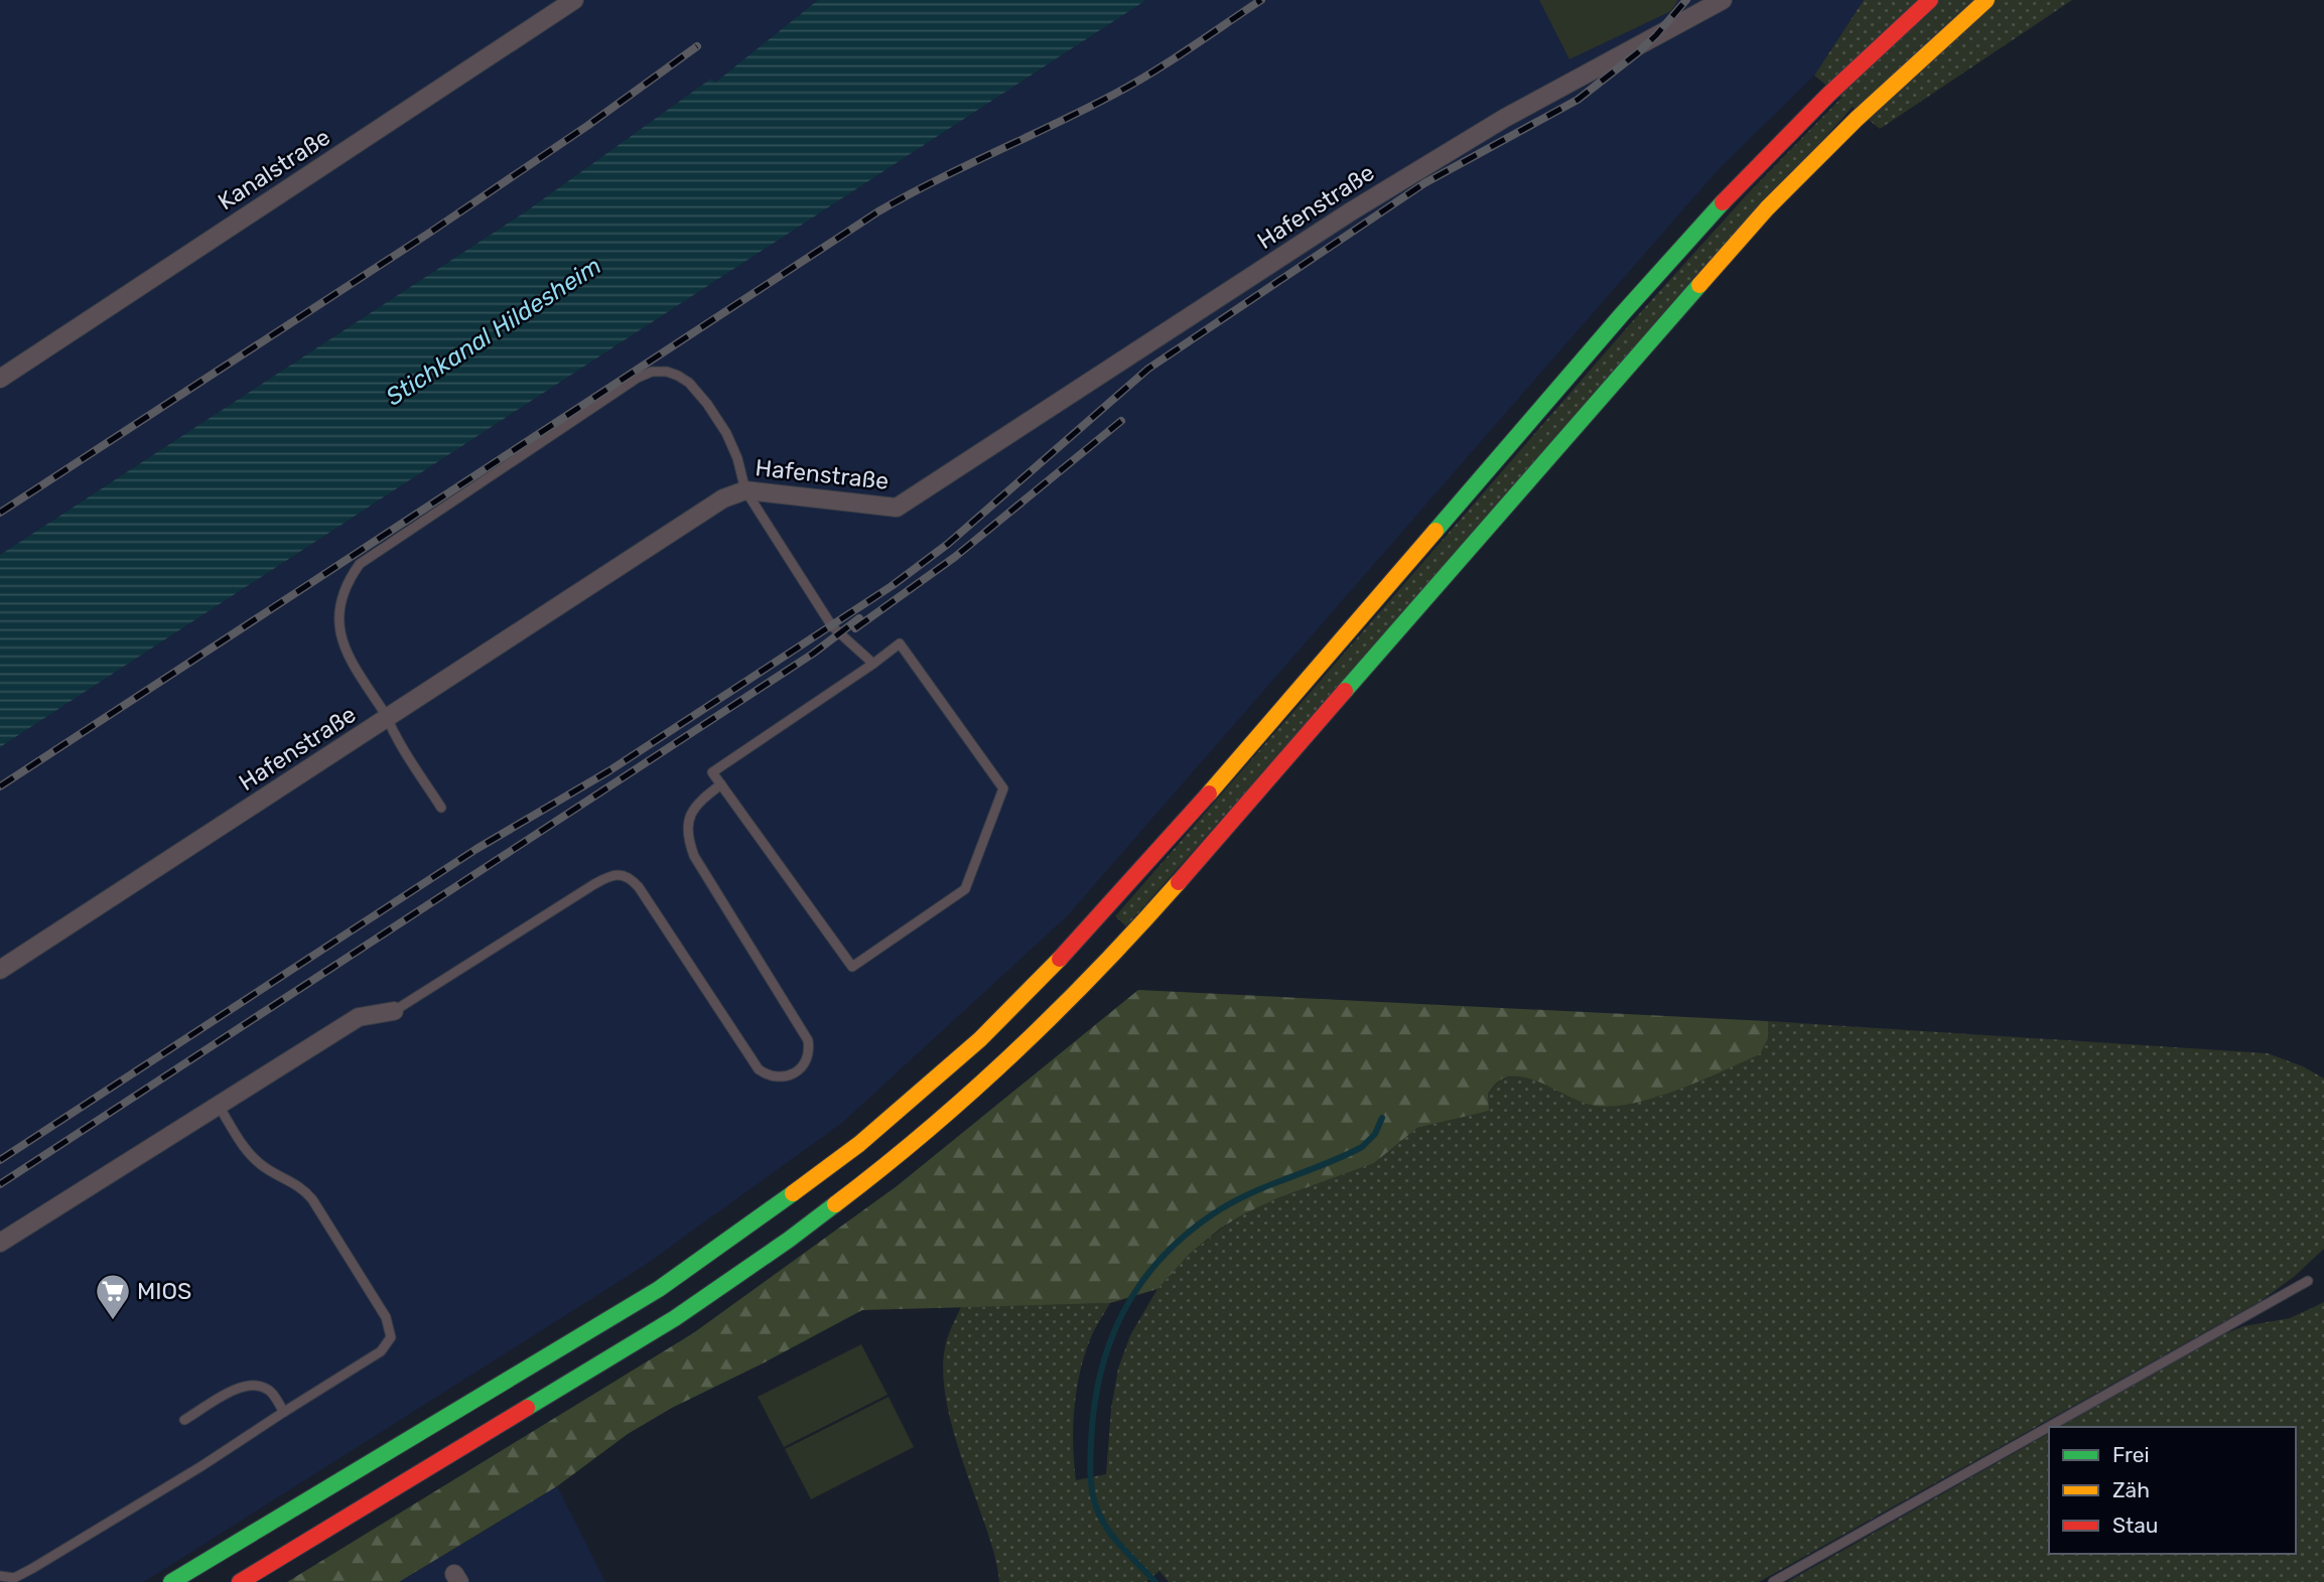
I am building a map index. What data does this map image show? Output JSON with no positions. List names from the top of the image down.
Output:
{
  "streets": {
    "street": ["Kanalstraße", "Hafenstraße"]
  },
  "water": ["Stichkanal Hildesheim"],
  "places": {
    "supermarket": ["MIOS"]
  },
  "legend": ["Frei", "Zäh", "Stau"]
}
